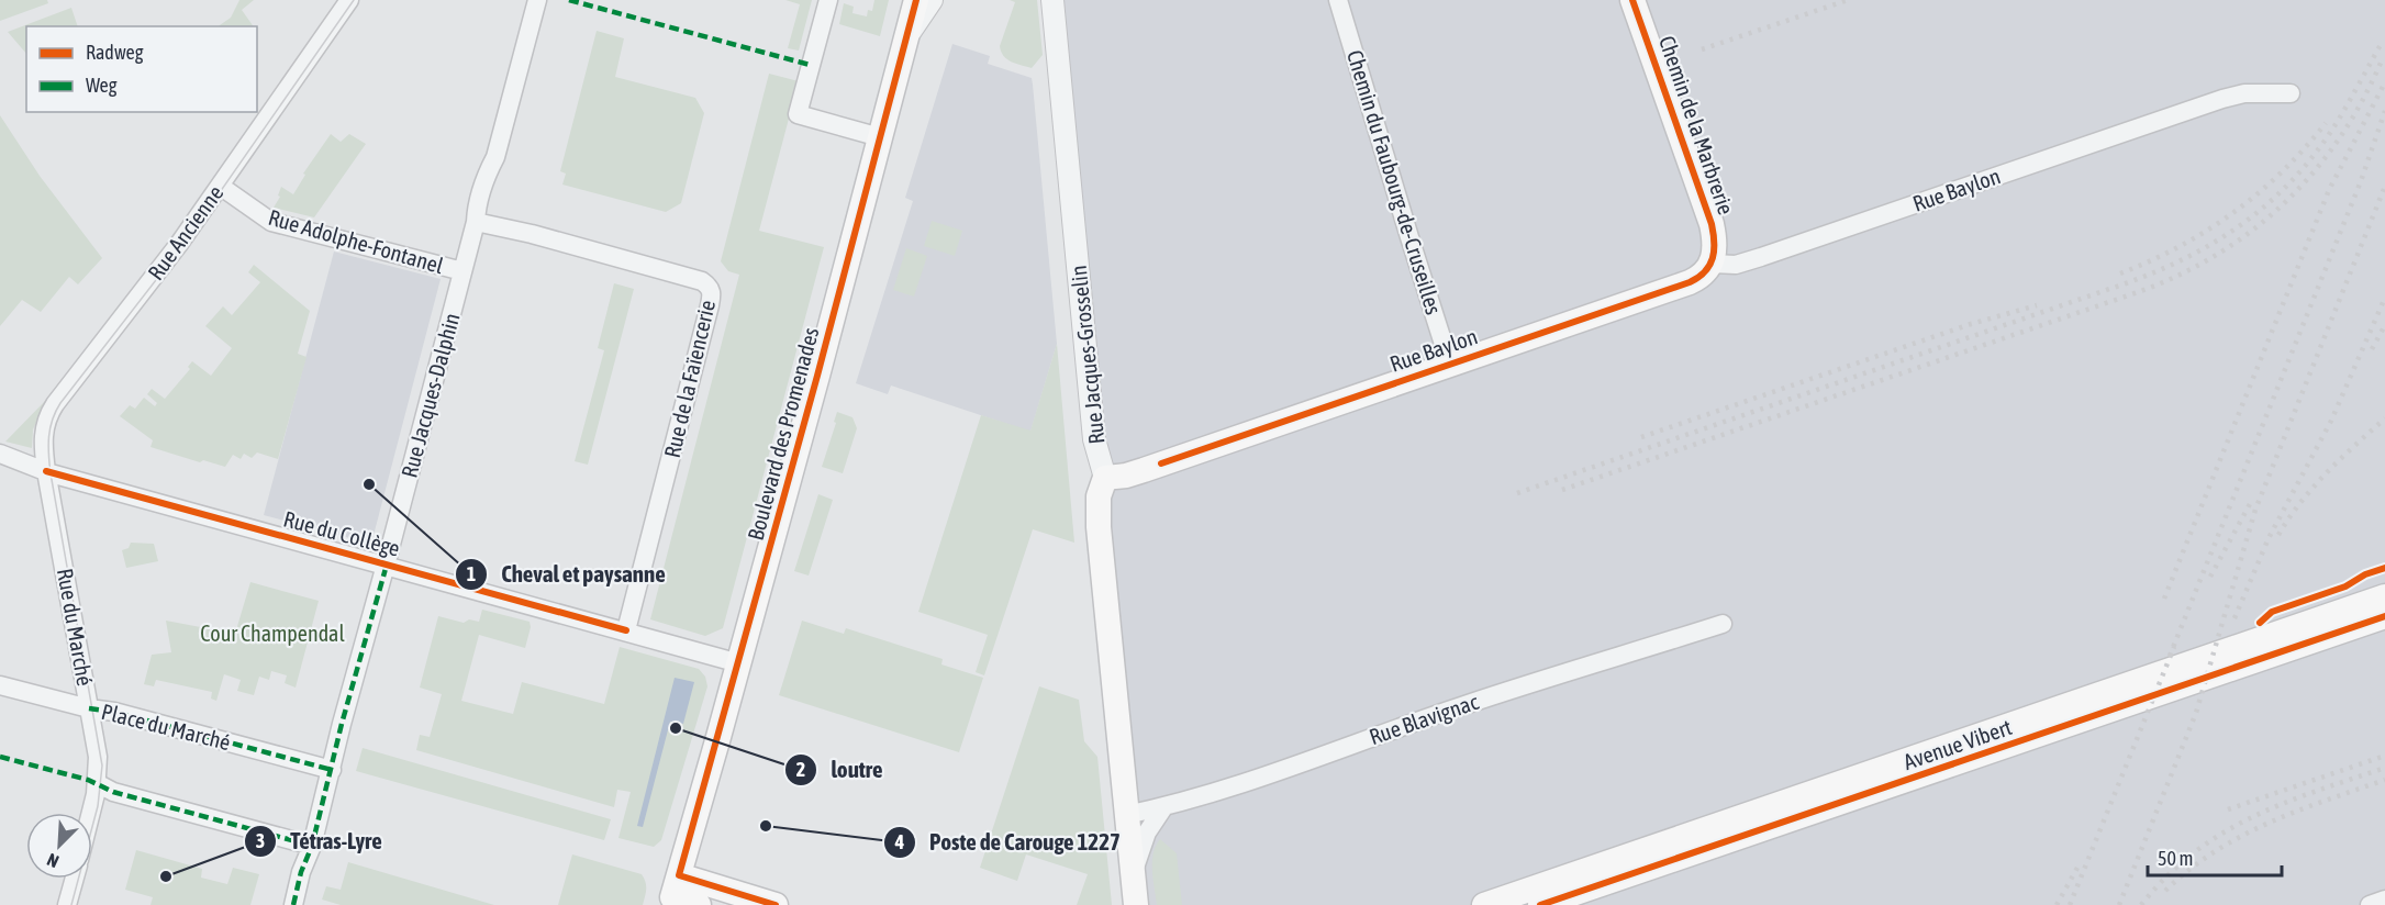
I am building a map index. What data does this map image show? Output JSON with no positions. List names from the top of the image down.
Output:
{
  "streets": {
    "main road": [
      "Chemin de la Marbrerie",
      "Rue Baylon",
      "Rue Jacques-Grosselin",
      "Boulevard des Promenades",
      "Avenue Vibert"
    ],
    "street": [
      "Chemin du Faubourg-de-Cruseilles",
      "Rue Ancienne",
      "Rue Adolphe-Fontanel",
      "Rue de la Faïencerie",
      "Rue Jacques-Dalphin",
      "Rue du Collège",
      "Rue du Marché",
      "Rue Blavignac",
      "Place du Marché"
    ]
  },
  "crossings": [
    ["Chemin de la Marbrerie", "Rue Baylon"],
    ["Chemin du Faubourg-de-Cruseilles", "Rue Baylon"],
    ["Rue Baylon", "Rue Jacques-Grosselin"],
    ["Rue Ancienne", "Rue Adolphe-Fontanel"],
    ["Rue Ancienne", "Rue du Collège"],
    ["Rue Ancienne", "Rue du Marché"],
    ["Rue Adolphe-Fontanel", "Rue Jacques-Dalphin"],
    ["Rue Jacques-Grosselin", "Rue Blavignac"],
    ["Rue de la Faïencerie", "Rue Jacques-Dalphin"],
    ["Rue de la Faïencerie", "Rue du Collège"],
    ["Rue Jacques-Dalphin", "Rue du Collège"],
    ["Rue Jacques-Dalphin", "Place du Marché"],
    ["Boulevard des Promenades", "Rue du Collège"],
    ["Rue du Collège", "Rue du Marché"],
    ["Rue du Marché", "Place du Marché"]
  ],
  "parks": ["Cour Champendal"],
  "places": [
    "Cheval et paysanne",
    "loutre",
    "Poste de Carouge 1227",
    "Tétras-Lyre"
  ],
  "legend": ["Radweg", "Weg"],
  "scale_bar": "50 m",
  "north": "bottom left"
}
